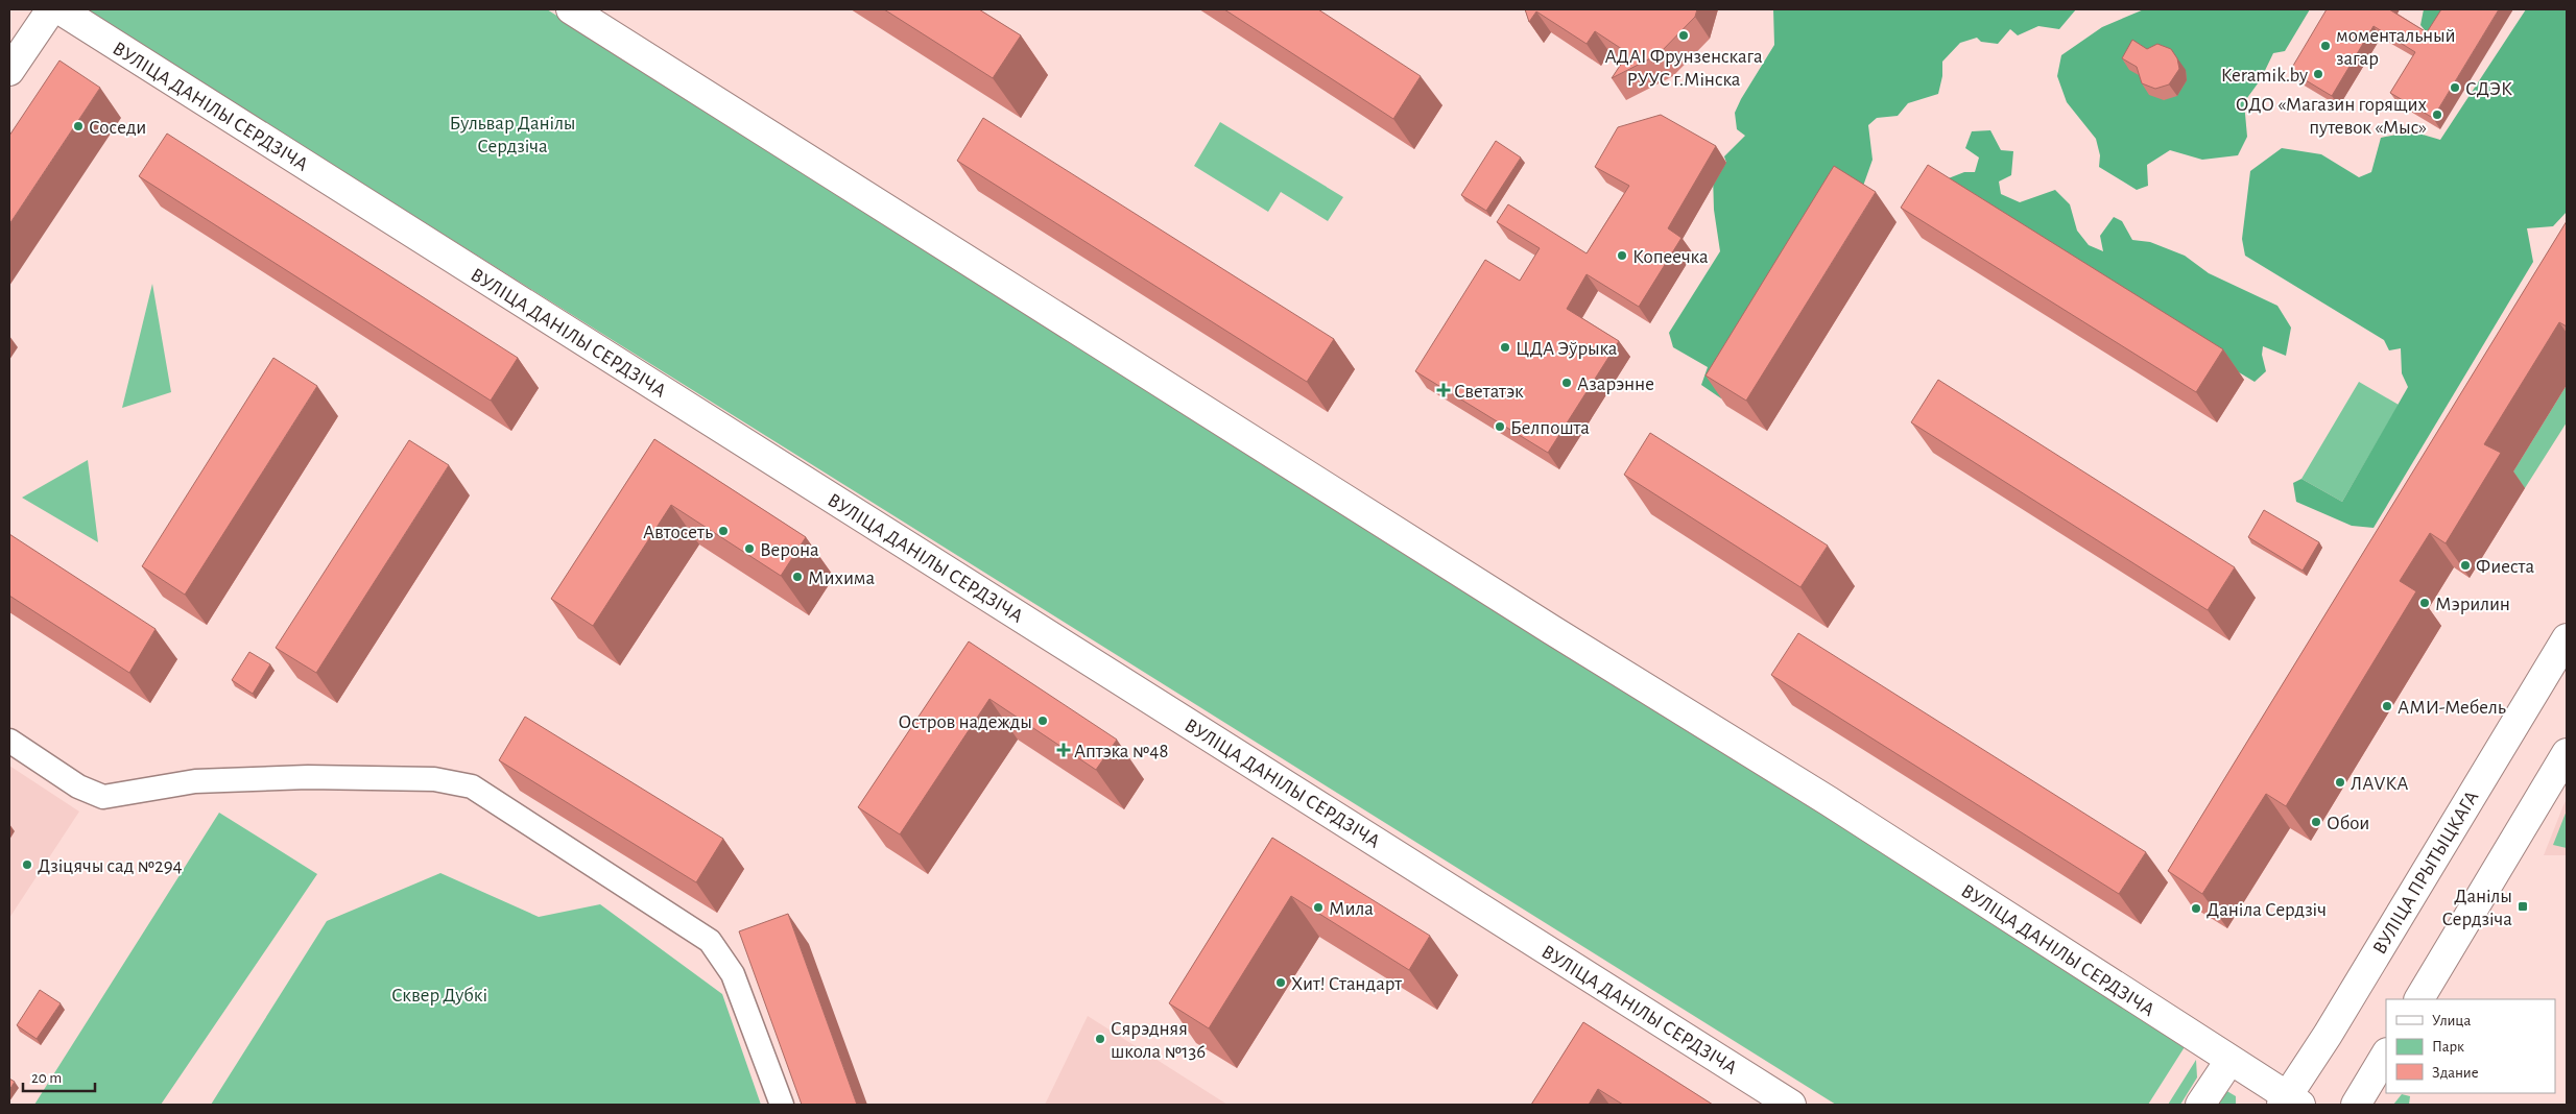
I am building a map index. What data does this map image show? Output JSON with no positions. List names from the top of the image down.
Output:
{
  "streets": {
    "street": ["ВУЛІЦА ДАНІЛЫ СЕРДЗІЧА", "ВУЛІЦА ПРЫТЫЦКАГА"]
  },
  "crossings": [
    ["ВУЛІЦА ДАНІЛЫ СЕРДЗІЧА", "ВУЛІЦА ПРЫТЫЦКАГА"]
  ],
  "parks": ["Бульвар Данілы Сердзіча", "Сквер Дубкі"],
  "places": {
    "other": [
      "АДАІ Фрунзенскага РУУС г.Мінска",
      "моментальный загар",
      "Keramik.by",
      "СДЭК",
      "ОДО «Магазин горящих путевок «Мыс»",
      "Соседи",
      "Копеечка",
      "ЦДА Эўрыка",
      "Азарэнне",
      "Белпошта",
      "Автосеть",
      "Верона",
      "Фиеста",
      "Михима",
      "Мэрилин",
      "АМИ-Мебель",
      "Остров надежды",
      "ЛАVКА",
      "Обои",
      "Дзіцячы сад №294",
      "Мила",
      "Даніла Сердзіч",
      "Хит! Стандарт",
      "Сярэдняя школа №136"
    ],
    "health": ["Светатэк", "Аптэка №48"],
    "transit": ["Данілы Сердзіча"]
  },
  "legend": ["Улица", "Парк", "Здание"],
  "scale_bar": "20 m"
}
